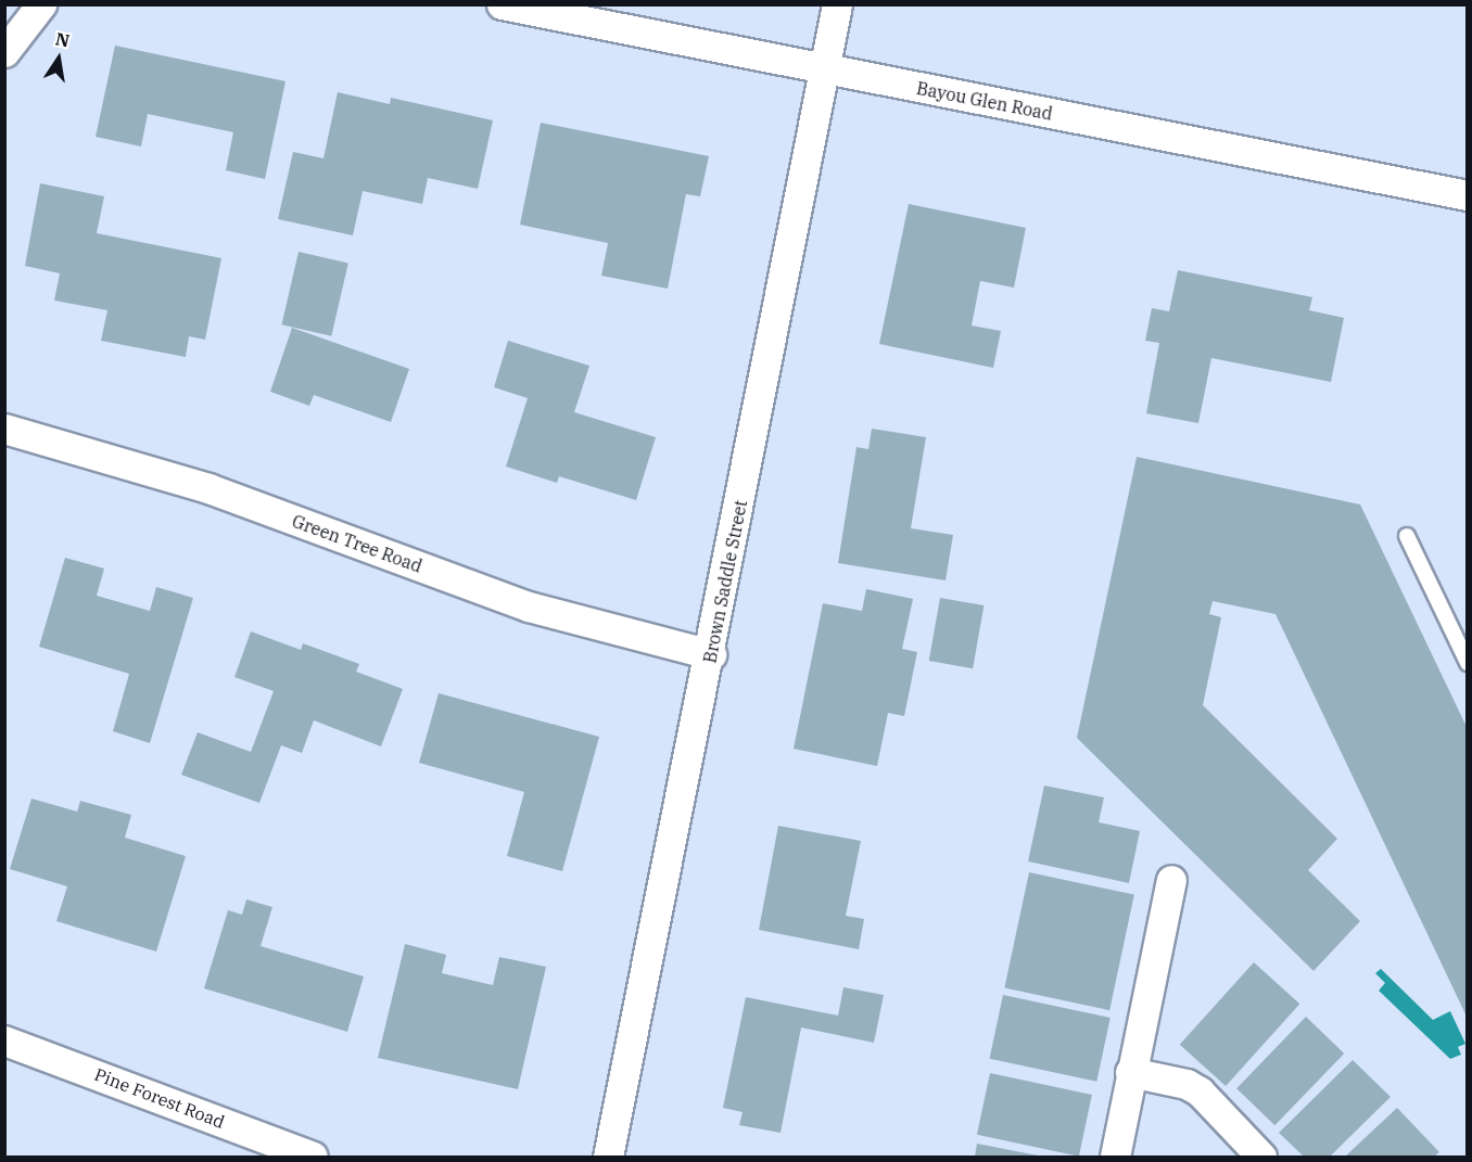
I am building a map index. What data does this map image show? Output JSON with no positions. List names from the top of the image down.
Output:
{
  "streets": {
    "street": [
      "Bayou Glen Road",
      "Green Tree Road",
      "Brown Saddle Street",
      "Pine Forest Road"
    ]
  },
  "crossings": [
    ["Bayou Glen Road", "Brown Saddle Street"],
    ["Green Tree Road", "Brown Saddle Street"]
  ],
  "north": "top"
}
